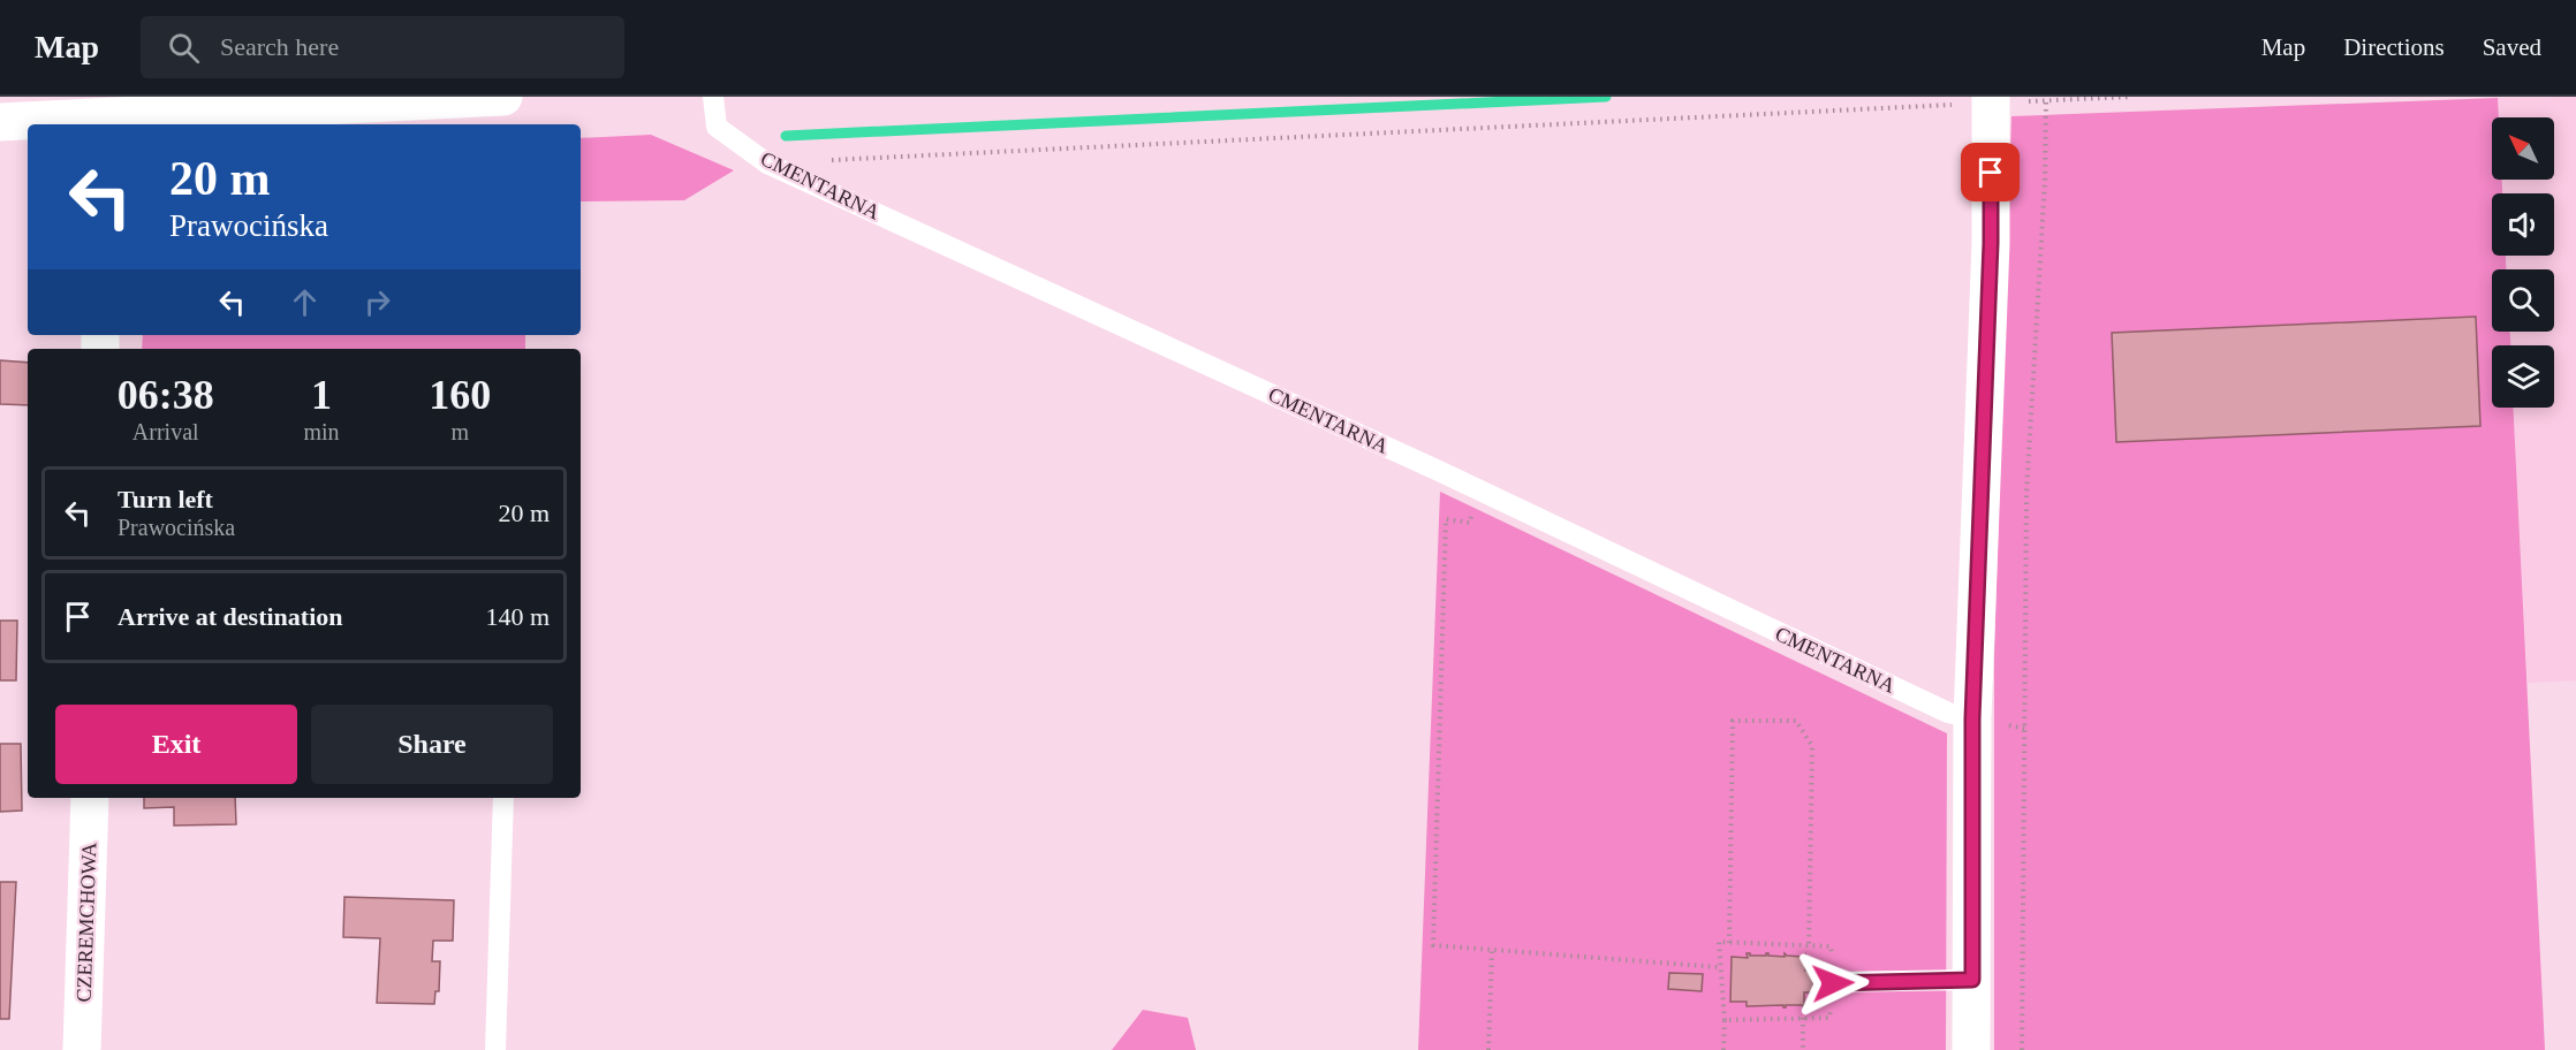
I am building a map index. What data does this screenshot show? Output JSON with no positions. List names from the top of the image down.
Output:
{
  "streets": {
    "street": ["CZEREMCHOWA"],
    "lane": ["CMENTARNA"]
  },
  "north": "top left",
  "page": {
    "header": "Map",
    "search": "Search here",
    "nav": ["Map", "Directions", "Saved"],
    "turn": ["20 m", "Prawocińska"],
    "eta": [
      "06:38",
      "Arrival",
      "1",
      "min",
      "160",
      "m"
    ],
    "list": [
      {
        "name": "Turn left",
        "note": "Prawocińska",
        "value": "20 m"
      },
      {
        "name": "Arrive at destination",
        "value": "140 m"
      }
    ],
    "buttons": ["Exit", "Share"]
  }
}
